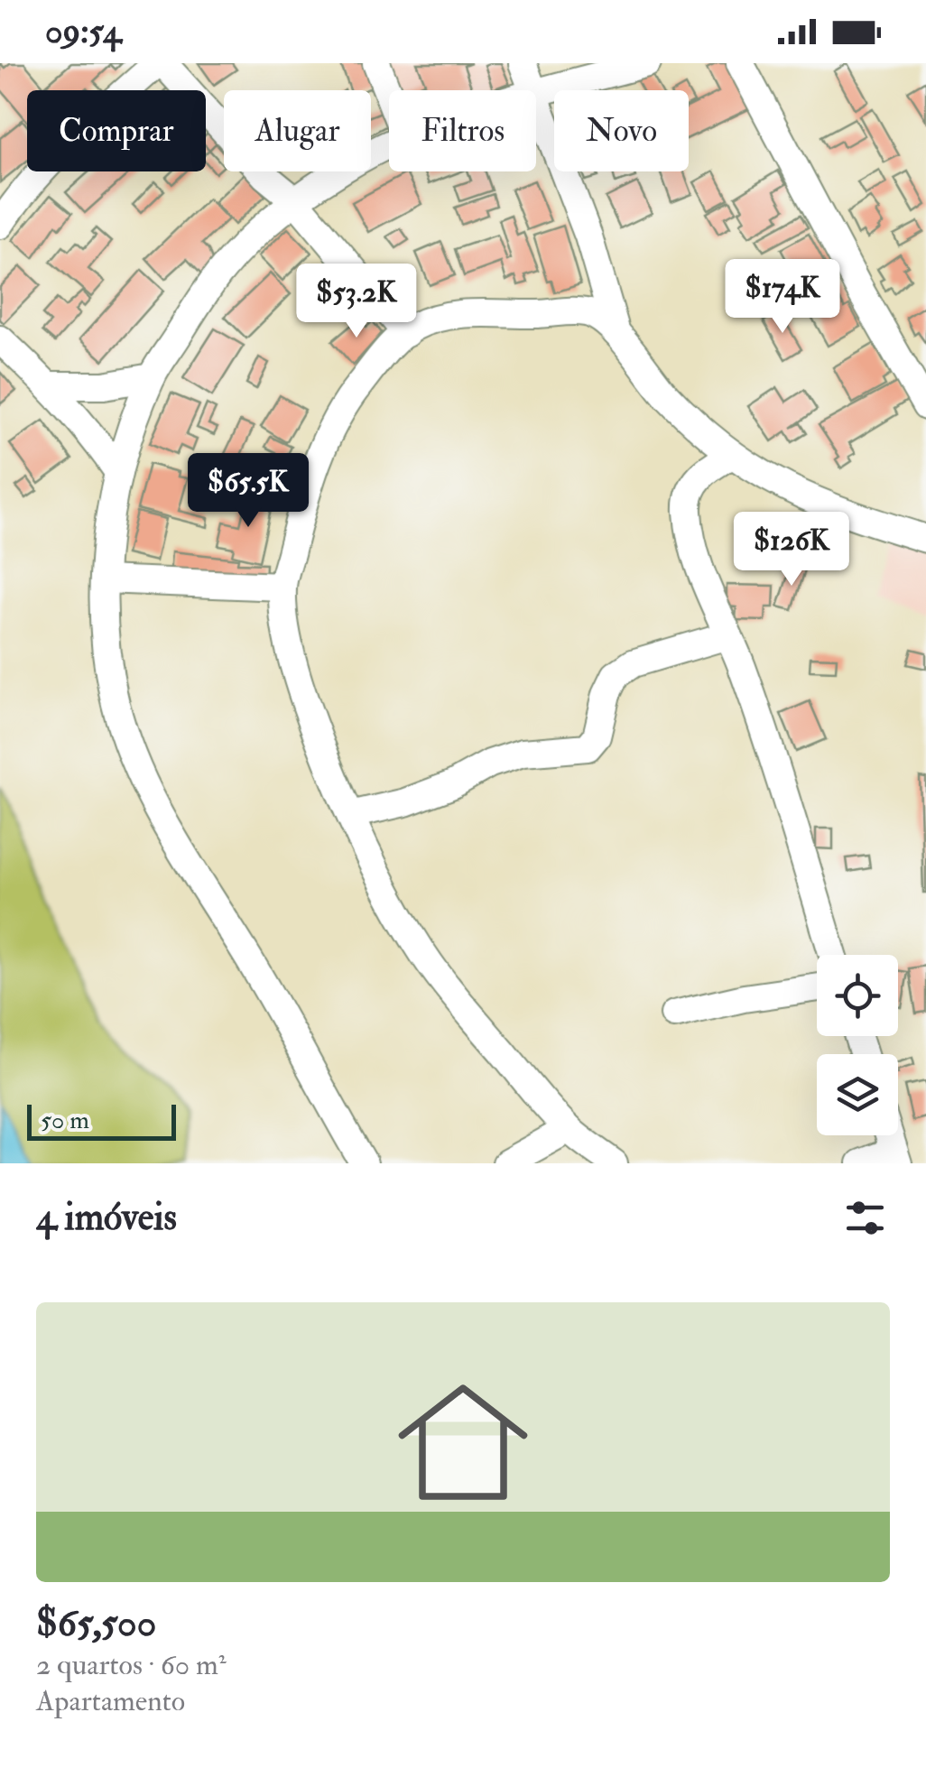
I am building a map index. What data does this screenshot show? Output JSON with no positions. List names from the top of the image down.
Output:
{
  "scale_bar": "50 m",
  "page": {
    "status": "09:54",
    "chip": [
      "Comprar",
      "Alugar",
      "Filtros",
      "Novo"
    ],
    "price": [
      "$174K",
      "$53.2K",
      "$65.5K",
      "$126K"
    ],
    "scale": "50 m",
    "heading": "4 imóveis",
    "list": [
      {
        "name": "$65,500",
        "note": "2 quartos · 60 m² · Apartamento"
      }
    ]
  }
}
